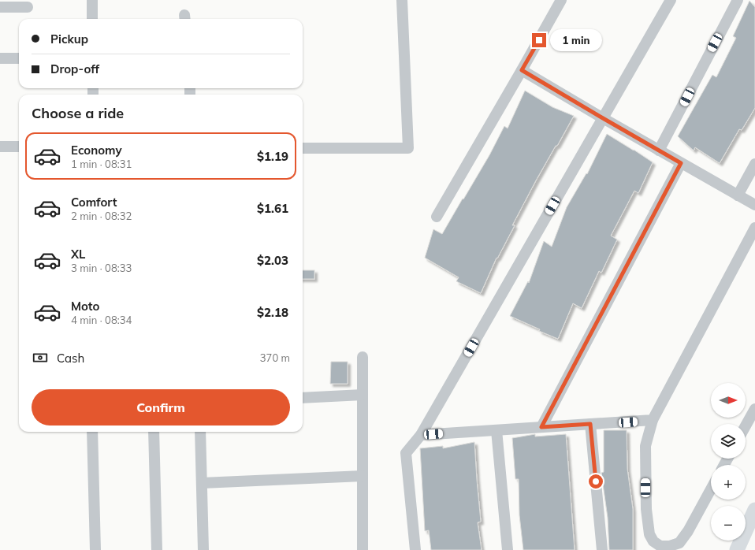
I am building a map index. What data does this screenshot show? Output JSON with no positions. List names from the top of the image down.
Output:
{
  "north": "right",
  "page": {
    "banner": ["Pickup", "Drop-off"],
    "bubble": "1 min",
    "heading": "Choose a ride",
    "list": [
      {
        "name": "Economy",
        "note": "1 min · 08:31",
        "value": "$1.19"
      },
      {
        "name": "Comfort",
        "note": "2 min · 08:32",
        "value": "$1.61"
      },
      {
        "name": "XL",
        "note": "3 min · 08:33",
        "value": "$2.03"
      },
      {
        "name": "Moto",
        "note": "4 min · 08:34",
        "value": "$2.18"
      }
    ],
    "pay": ["Cash", "370 m"],
    "map_buttons": ["+", "−"],
    "buttons": "Confirm"
  }
}
